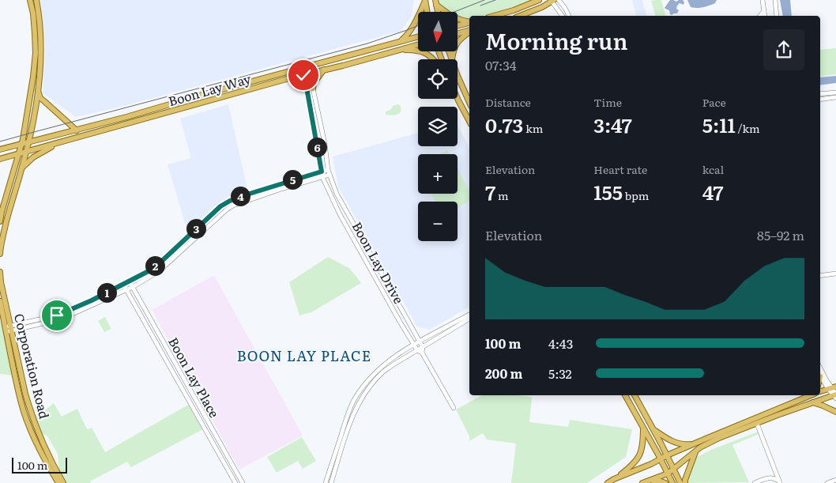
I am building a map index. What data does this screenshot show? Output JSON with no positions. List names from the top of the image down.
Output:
{
  "streets": {
    "main road": ["Boon Lay Way", "Corporation Road"],
    "street": ["Boon Lay Drive", "Boon Lay Place"]
  },
  "crossings": [
    ["Boon Lay Way", "Boon Lay Drive"]
  ],
  "districts": ["BOON LAY PLACE"],
  "scale_bar": "100 m",
  "north": "bottom",
  "page": {
    "map_buttons": ["+", "−"],
    "heading": ["Morning run", "07:34"],
    "stats": [
      ["Distance", "0.73 km"],
      ["Time", "3:47"],
      ["Pace", "5:11 /km"],
      ["Elevation", "7 m"],
      ["Heart rate", "155 bpm"],
      ["kcal", "47"]
    ],
    "pins": [
      "6",
      "5",
      "4",
      "3",
      "2",
      "1"
    ],
    "chart": ["Elevation", "85–92 m"],
    "list": [
      {
        "name": "100 m",
        "note": "4:43"
      },
      {
        "name": "200 m",
        "note": "5:32"
      }
    ],
    "scale": "100 m"
  }
}
